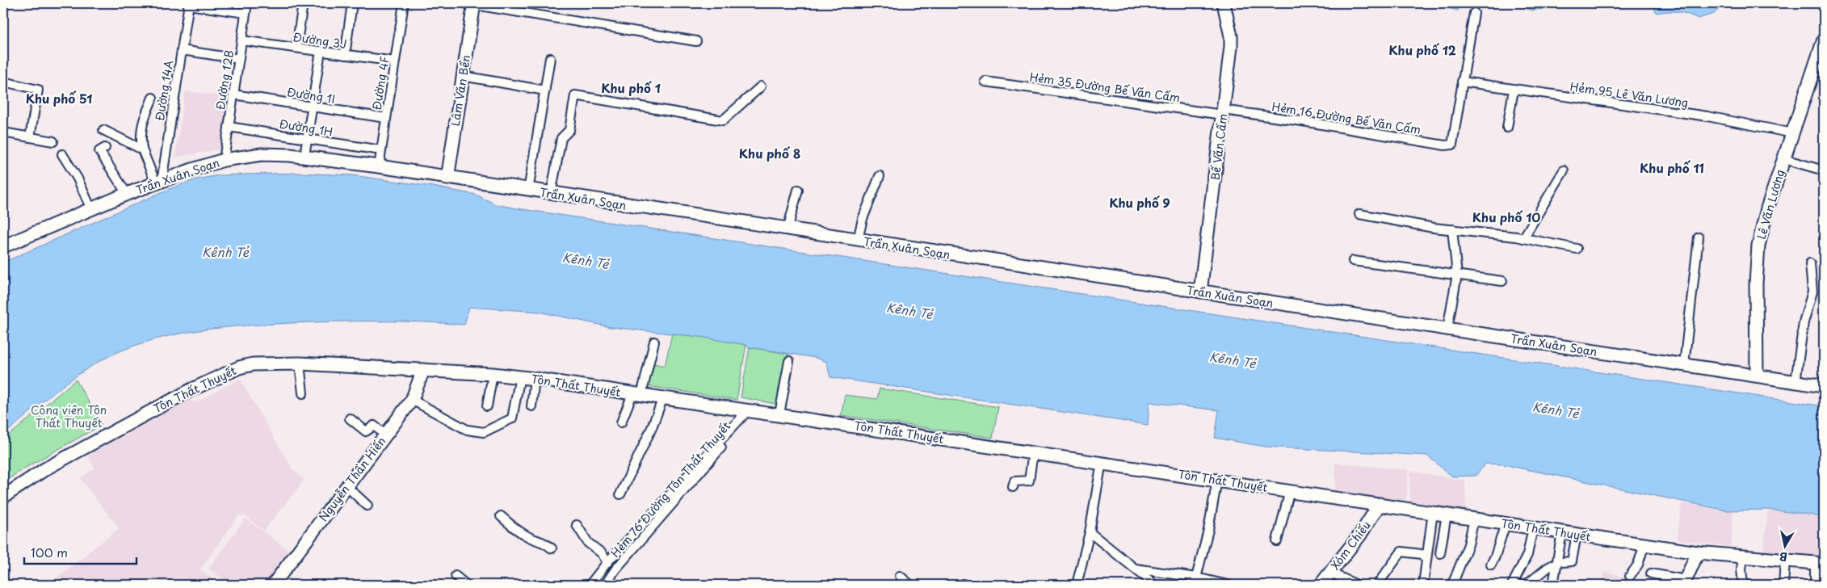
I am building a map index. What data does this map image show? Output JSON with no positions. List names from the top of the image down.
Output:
{
  "streets": {
    "main road": [
      "Lâm Văn Bền",
      "Bế Văn Cấm",
      "Trần Xuân Soạn",
      "Lê Văn Lương",
      "Tôn Thất Thuyết",
      "Nguyễn Thần Hiến",
      "Xóm Chiếu"
    ],
    "street": [
      "Đường 3J",
      "Đường 12B",
      "Đường 4F",
      "Hẻm 35 Đường Bế Văn Cấm",
      "Đường 14A",
      "Hẻm 95 Lê Văn Lương",
      "Đường 1I",
      "Hẻm 16 Đường Bế Văn Cấm",
      "Đường 1H",
      "Hẻm 76 Đường Tôn Thất Thuyết"
    ]
  },
  "crossings": [
    ["Đường 3J", "Đường 12B"],
    ["Đường 3J", "Đường 4F"],
    ["Đường 12B", "Đường 1I"],
    ["Đường 12B", "Đường 1H"],
    ["Đường 12B", "Trần Xuân Soạn"],
    ["Đường 4F", "Đường 1I"],
    ["Đường 4F", "Đường 1H"],
    ["Đường 4F", "Trần Xuân Soạn"],
    ["Hẻm 35 Đường Bế Văn Cấm", "Hẻm 16 Đường Bế Văn Cấm"],
    ["Hẻm 35 Đường Bế Văn Cấm", "Bế Văn Cấm"],
    ["Đường 14A", "Trần Xuân Soạn"],
    ["Lâm Văn Bền", "Trần Xuân Soạn"],
    ["Hẻm 95 Lê Văn Lương", "Hẻm 16 Đường Bế Văn Cấm"],
    ["Hẻm 95 Lê Văn Lương", "Lê Văn Lương"],
    ["Hẻm 16 Đường Bế Văn Cấm", "Bế Văn Cấm"],
    ["Bế Văn Cấm", "Trần Xuân Soạn"],
    ["Trần Xuân Soạn", "Lê Văn Lương"],
    ["Tôn Thất Thuyết", "Nguyễn Thần Hiến"],
    ["Tôn Thất Thuyết", "Hẻm 76 Đường Tôn Thất Thuyết"],
    ["Tôn Thất Thuyết", "Xóm Chiếu"]
  ],
  "districts": [
    "Khu phố 12",
    "Khu phố 1",
    "Khu phố 51",
    "Khu phố 8",
    "Khu phố 11",
    "Khu phố 9",
    "Khu phố 10"
  ],
  "water": ["Kênh Tẻ"],
  "parks": ["Công viên Tôn Thất Thuyết"],
  "scale_bar": "100 m",
  "north": "bottom"
}
